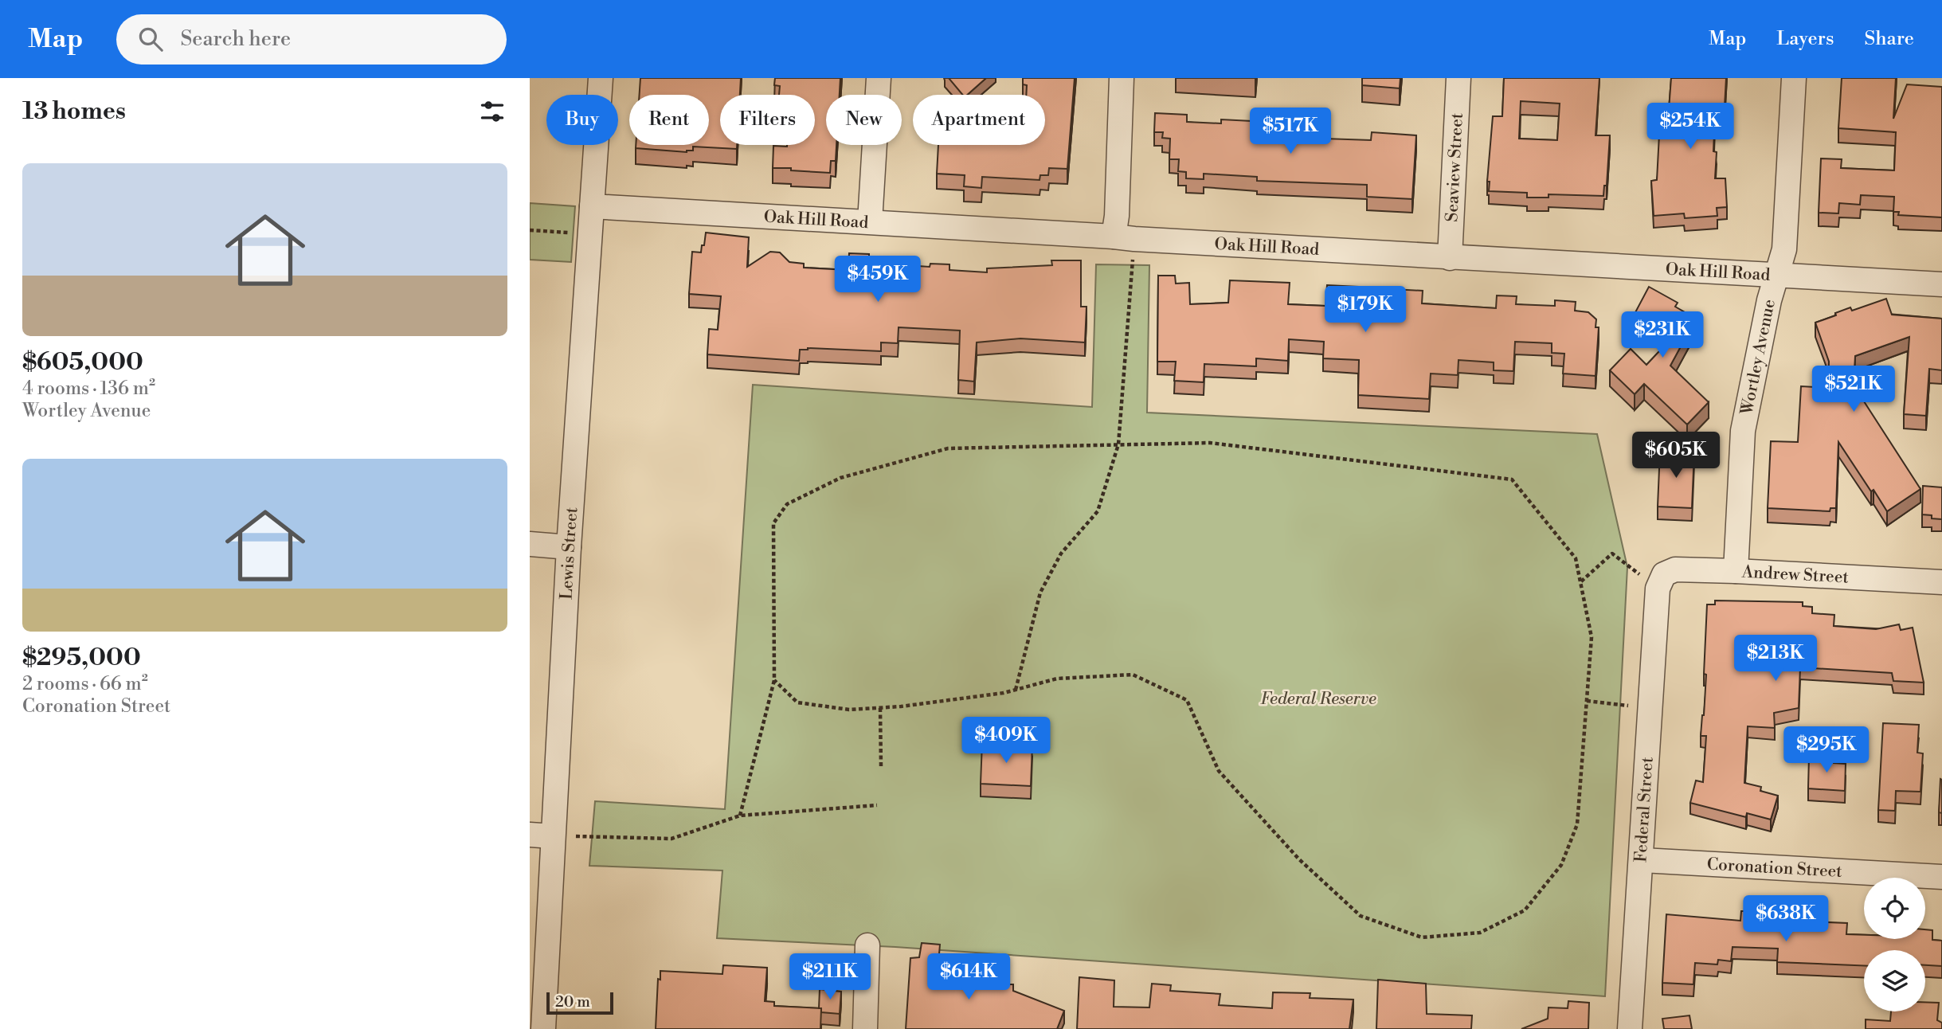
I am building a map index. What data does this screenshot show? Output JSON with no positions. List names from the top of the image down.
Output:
{
  "streets": {
    "street": [
      "Seaview Street",
      "Oak Hill Road",
      "Wortley Avenue",
      "Lewis Street",
      "Andrew Street",
      "Federal Street",
      "Coronation Street"
    ]
  },
  "crossings": [
    ["Seaview Street", "Oak Hill Road"],
    ["Oak Hill Road", "Wortley Avenue"],
    ["Oak Hill Road", "Lewis Street"],
    ["Wortley Avenue", "Andrew Street"],
    ["Andrew Street", "Federal Street"],
    ["Federal Street", "Coronation Street"]
  ],
  "parks": ["Federal Reserve"],
  "scale_bar": "20 m",
  "page": {
    "header": "Map",
    "search": "Search here",
    "nav": ["Map", "Layers", "Share"],
    "heading": "13 homes",
    "chip": [
      "Buy",
      "Rent",
      "Filters",
      "New",
      "Apartment"
    ],
    "price": [
      "$254K",
      "$517K",
      "$459K",
      "$179K",
      "$231K",
      "$521K",
      "$605K",
      "$213K",
      "$409K",
      "$295K",
      "$638K",
      "$211K",
      "$614K"
    ],
    "list": [
      {
        "name": "$605,000",
        "note": "4 rooms · 136 m² · Wortley Avenue"
      },
      {
        "name": "$295,000",
        "note": "2 rooms · 66 m² · Coronation Street"
      }
    ],
    "scale": "20 m"
  }
}
